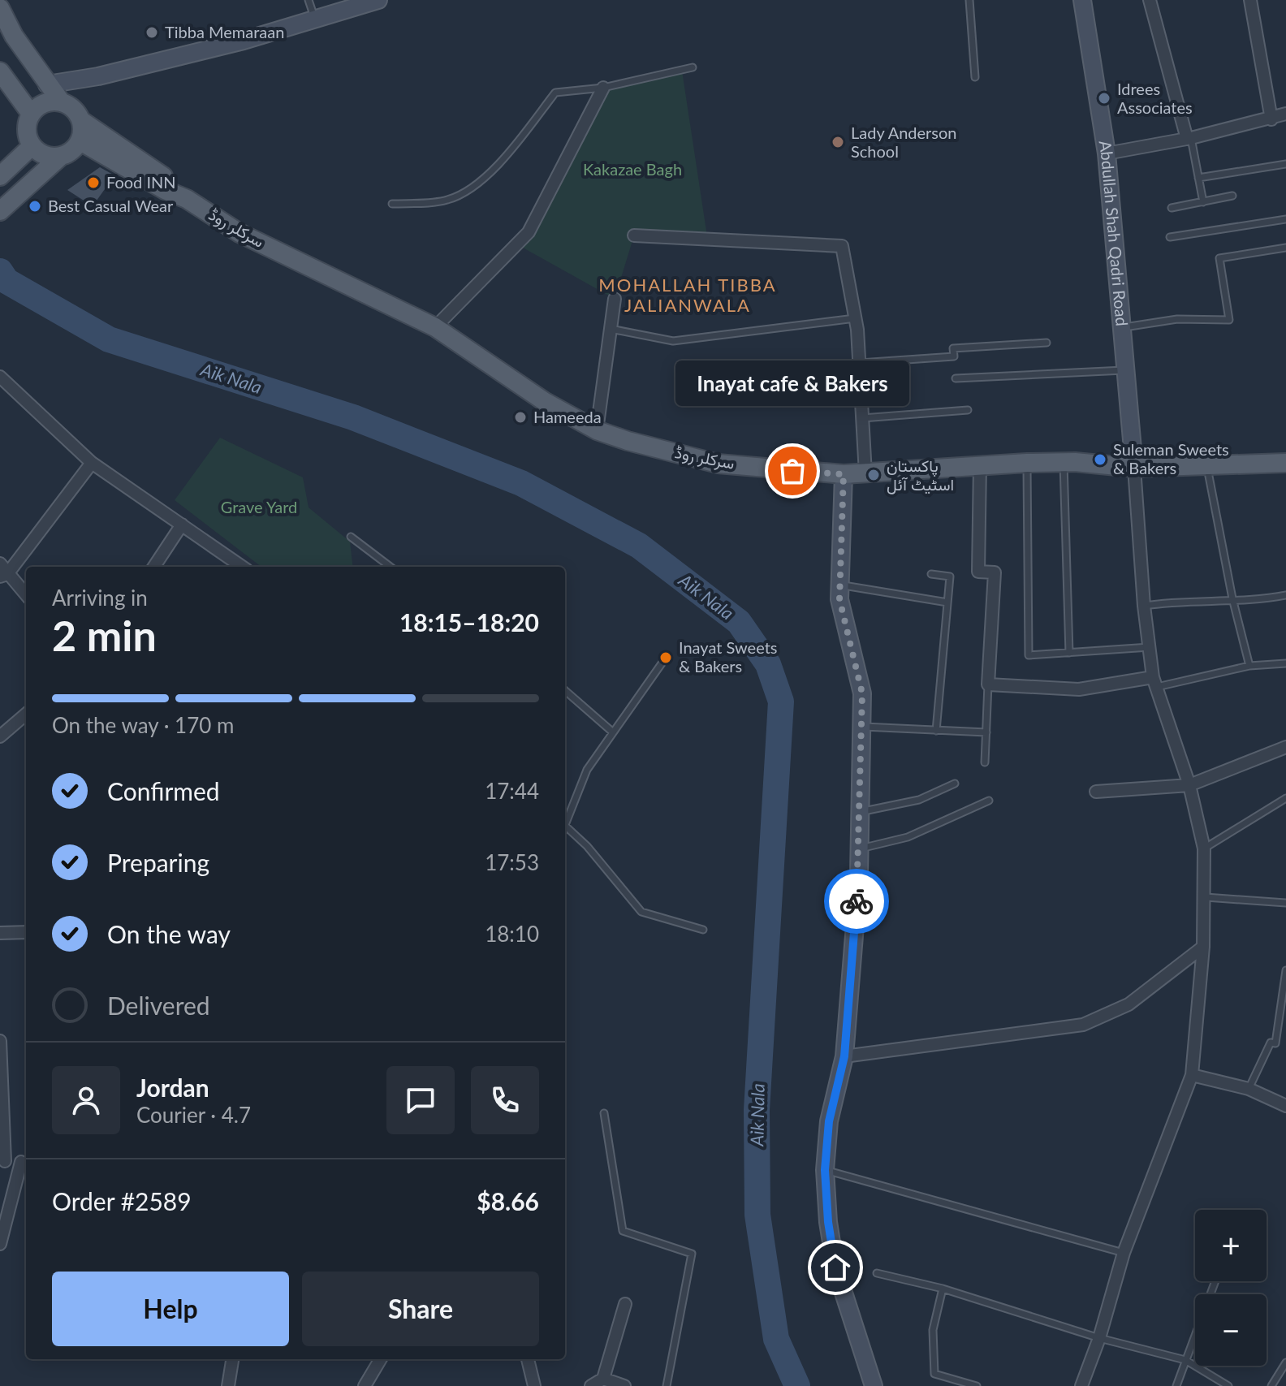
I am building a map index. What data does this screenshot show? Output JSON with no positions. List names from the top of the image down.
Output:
{
  "streets": {
    "main road": ["سرکلر روڈ"],
    "street": ["Abdullah Shah Qadri Road"]
  },
  "crossings": [
    ["سرکلر روڈ", "Abdullah Shah Qadri Road"]
  ],
  "districts": ["MOHALLAH TIBBA JALIANWALA"],
  "water": ["Aik Nala"],
  "parks": ["Kakazae Bagh", "Grave Yard"],
  "places": [
    "Tibba Memaraan",
    "Idrees Associates",
    "Lady Anderson School",
    "Food INN",
    "Best Casual Wear",
    "Hameeda",
    "Suleman Sweets & Bakers",
    "Inayat cafe & Bakers",
    "پاکستان اسٹیٹ آئل",
    "Inayat Sweets & Bakers"
  ],
  "page": {
    "bubble": "Inayat cafe & Bakers",
    "heading": ["2 min", "Arriving in", "18:15–18:20"],
    "panel": [
      "Jordan",
      "Courier · 4.7",
      "Order #2589",
      "$8.66"
    ],
    "bar": "On the way · 170 m",
    "list": [
      ["Confirmed", "17:44"],
      ["Preparing", "17:53"],
      ["On the way", "18:10"],
      "Delivered"
    ],
    "map_buttons": ["+", "−"],
    "buttons": ["Help", "Share"]
  }
}
